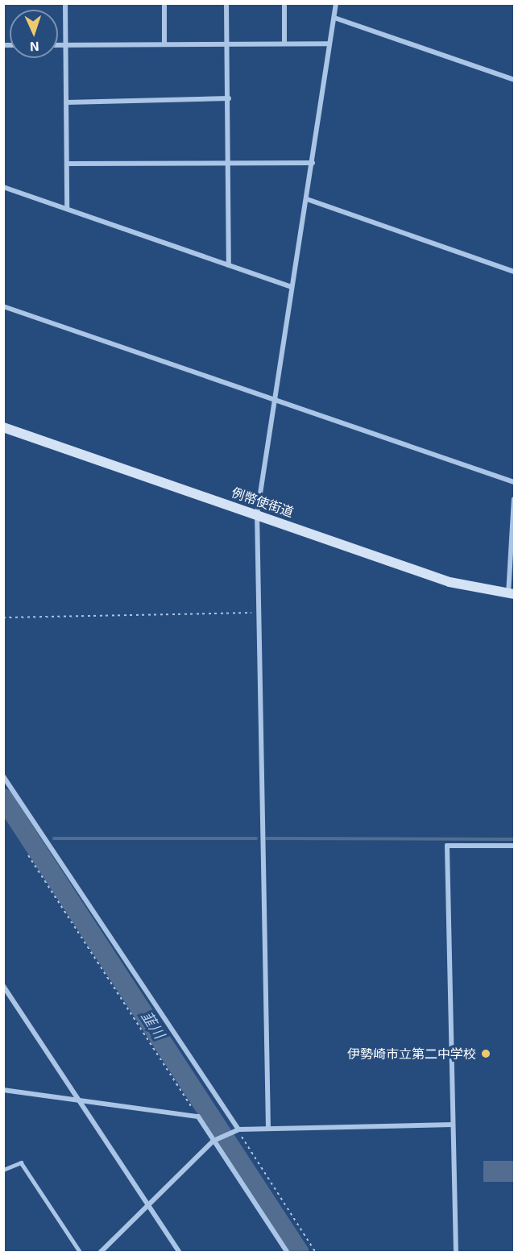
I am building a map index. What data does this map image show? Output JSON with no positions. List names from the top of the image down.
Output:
{
  "streets": {
    "main road": ["例幣使街道"]
  },
  "water": ["韮川"],
  "places": ["伊勢崎市立第二中学校"],
  "north": "bottom"
}
